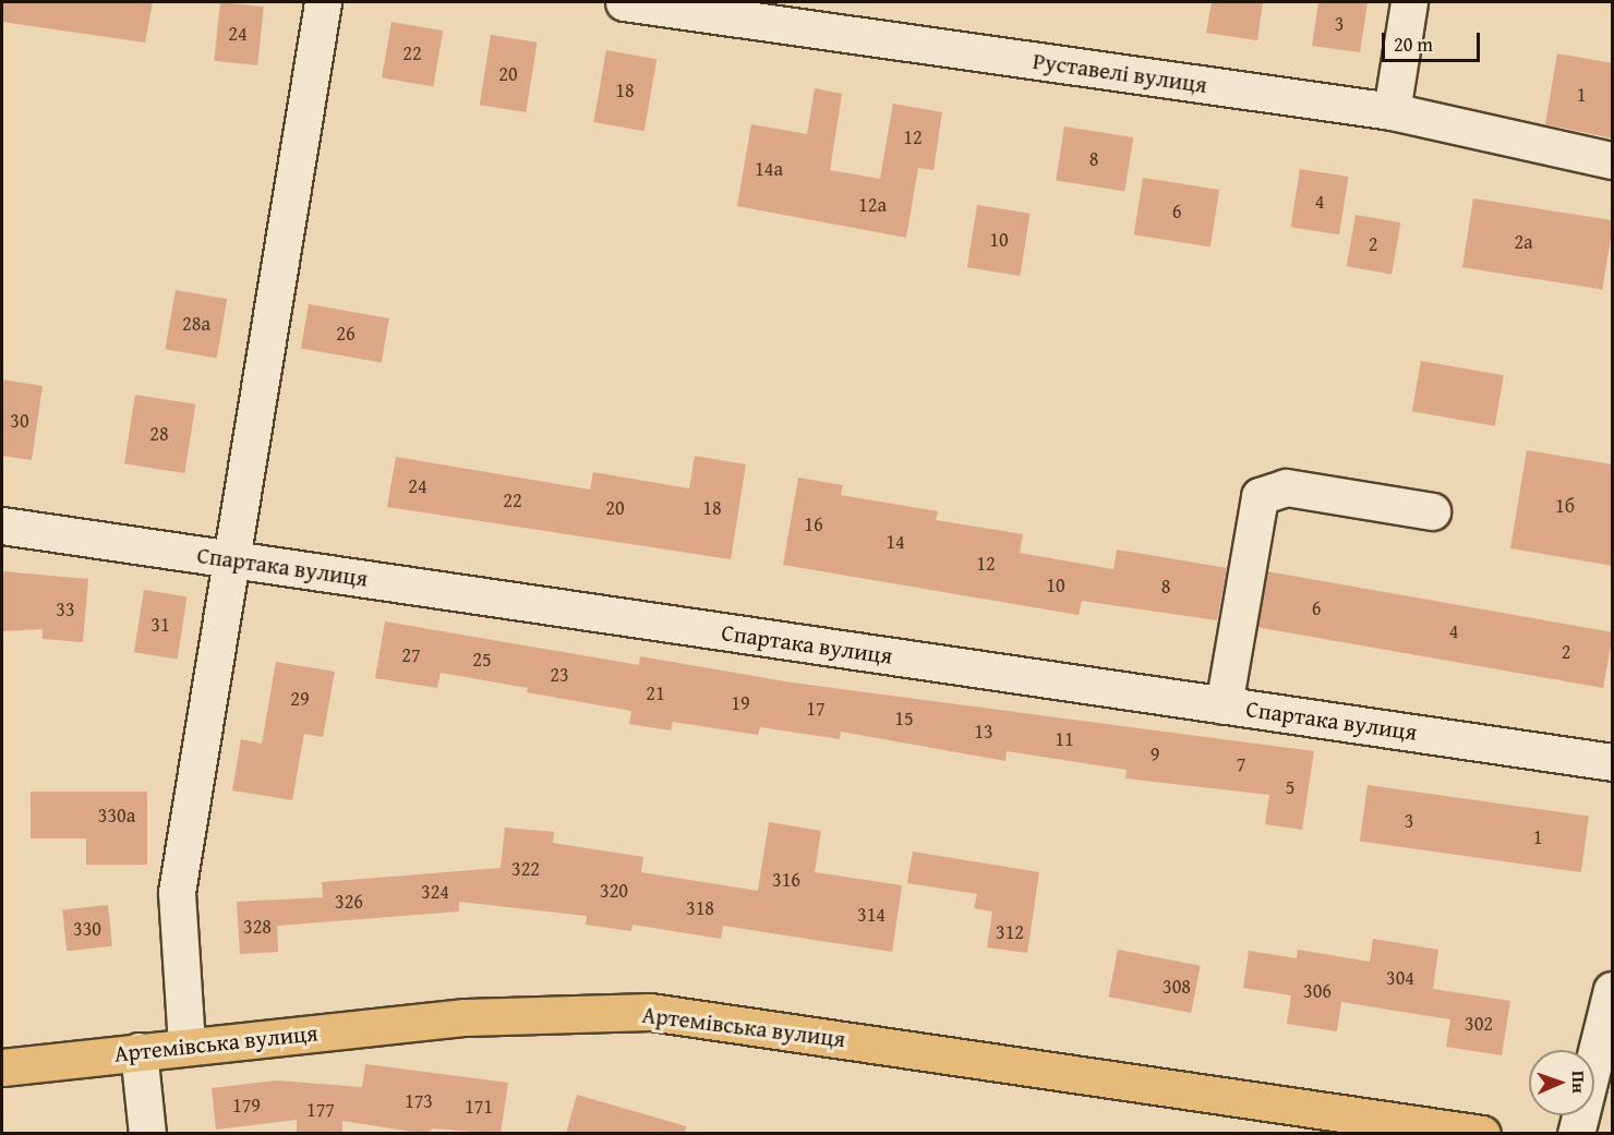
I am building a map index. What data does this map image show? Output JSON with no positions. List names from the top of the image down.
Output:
{
  "streets": {
    "main road": ["Артемівська вулиця"],
    "street": ["Руставелі вулиця", "Спартака вулиця"]
  },
  "house_numbers": [
    "3",
    "24",
    "22",
    "20",
    "18",
    "1",
    "12",
    "8",
    "14а",
    "4",
    "12а",
    "6",
    "10",
    "2а",
    "2",
    "28а",
    "26",
    "30",
    "28",
    "24",
    "22",
    "1б",
    "20",
    "18",
    "16",
    "14",
    "12",
    "10",
    "8",
    "6",
    "33",
    "31",
    "4",
    "2",
    "27",
    "25",
    "23",
    "21",
    "29",
    "19",
    "17",
    "15",
    "13",
    "11",
    "9",
    "7",
    "5",
    "330а",
    "3",
    "1",
    "322",
    "316",
    "320",
    "324",
    "326",
    "318",
    "314",
    "328",
    "330",
    "312",
    "304",
    "308",
    "306",
    "302",
    "173",
    "179",
    "171",
    "177"
  ],
  "scale_bar": "20 m",
  "north": "right"
}
